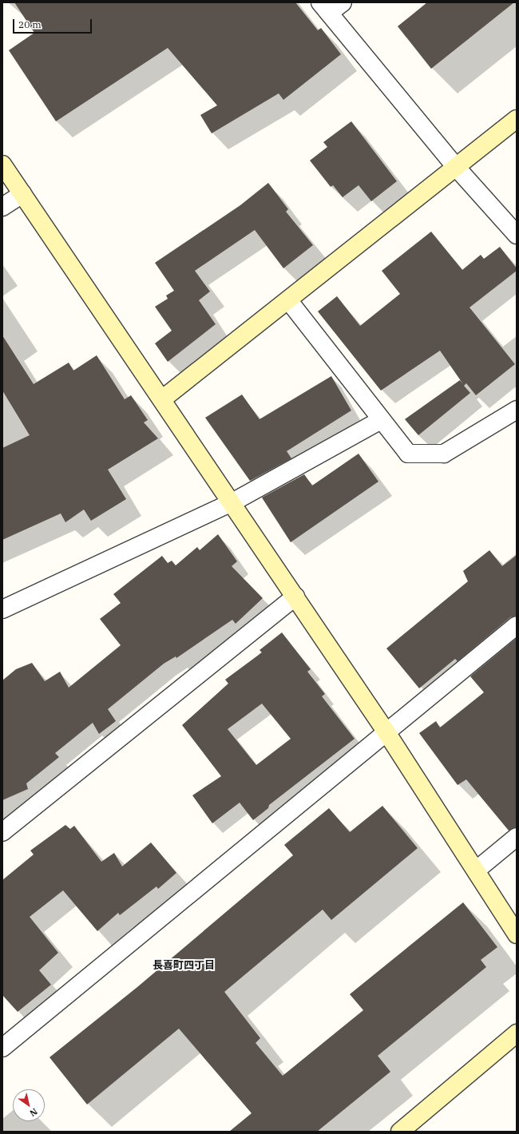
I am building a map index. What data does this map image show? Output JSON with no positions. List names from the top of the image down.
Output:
{
  "districts": ["長喜町四丁目"],
  "scale_bar": "20 m",
  "north": "bottom right"
}
